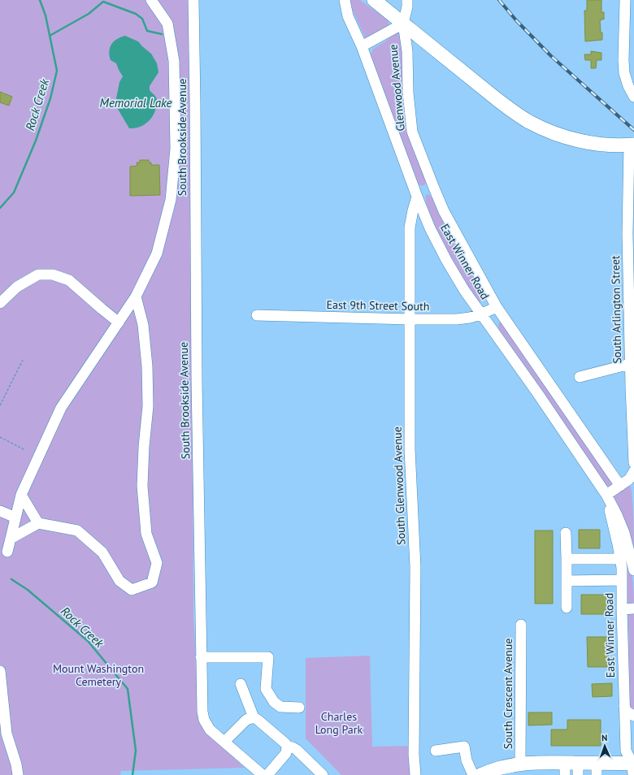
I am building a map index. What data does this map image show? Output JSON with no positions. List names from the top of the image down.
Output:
{
  "streets": {
    "street": [
      "Glenwood Avenue",
      "South Brookside Avenue",
      "East Winner Road",
      "East 9th Street South",
      "South Arlington Street",
      "South Glenwood Avenue",
      "South Crescent Avenue"
    ]
  },
  "crossings": [
    ["Glenwood Avenue", "East Winner Road"],
    ["East Winner Road", "East 9th Street South"],
    ["East Winner Road", "South Glenwood Avenue"],
    ["East 9th Street South", "South Glenwood Avenue"]
  ],
  "water": ["Memorial Lake", "Rock Creek"],
  "parks": ["Mount Washington Cemetery", "Charles Long Park"],
  "north": "top"
}
